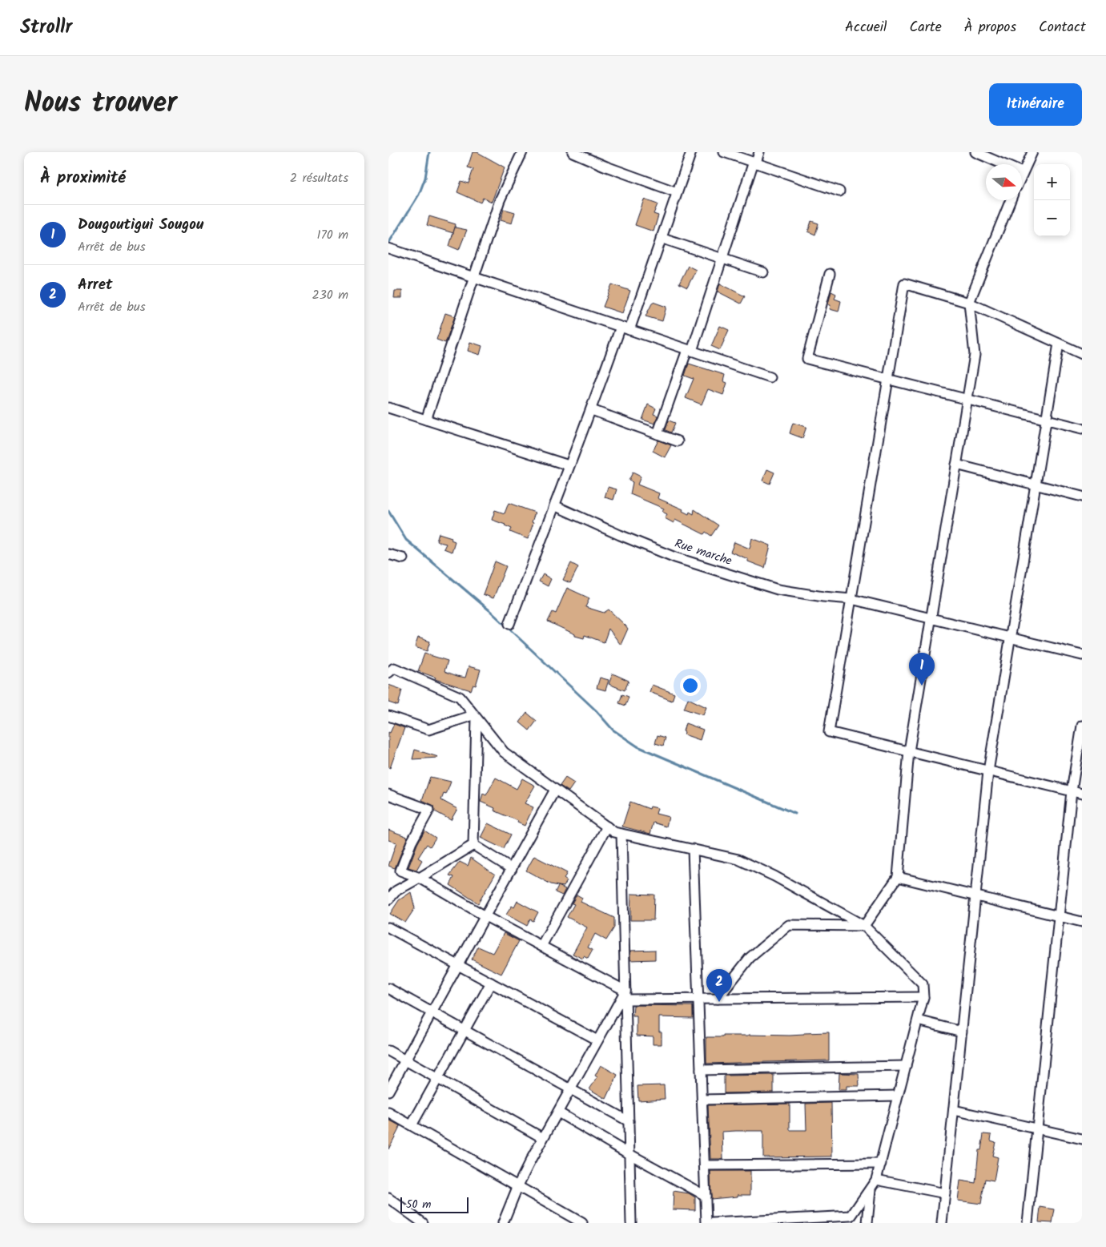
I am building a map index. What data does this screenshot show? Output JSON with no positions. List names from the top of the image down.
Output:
{
  "streets": {
    "street": ["Rue marche"]
  },
  "scale_bar": "50 m",
  "north": "right",
  "page": {
    "header": "Strollr",
    "nav": [
      "Accueil",
      "Carte",
      "À propos",
      "Contact"
    ],
    "title": "Nous trouver",
    "buttons": "Itinéraire",
    "heading": ["À proximité", "2 résultats"],
    "map_buttons": ["+", "−"],
    "list": [
      {
        "mark": "1",
        "name": "Dougoutigui Sougou",
        "note": "Arrêt de bus",
        "value": "170 m"
      },
      {
        "mark": "2",
        "name": "Arret",
        "note": "Arrêt de bus",
        "value": "230 m"
      }
    ],
    "pins": ["1", "2"],
    "scale": "50 m"
  }
}
